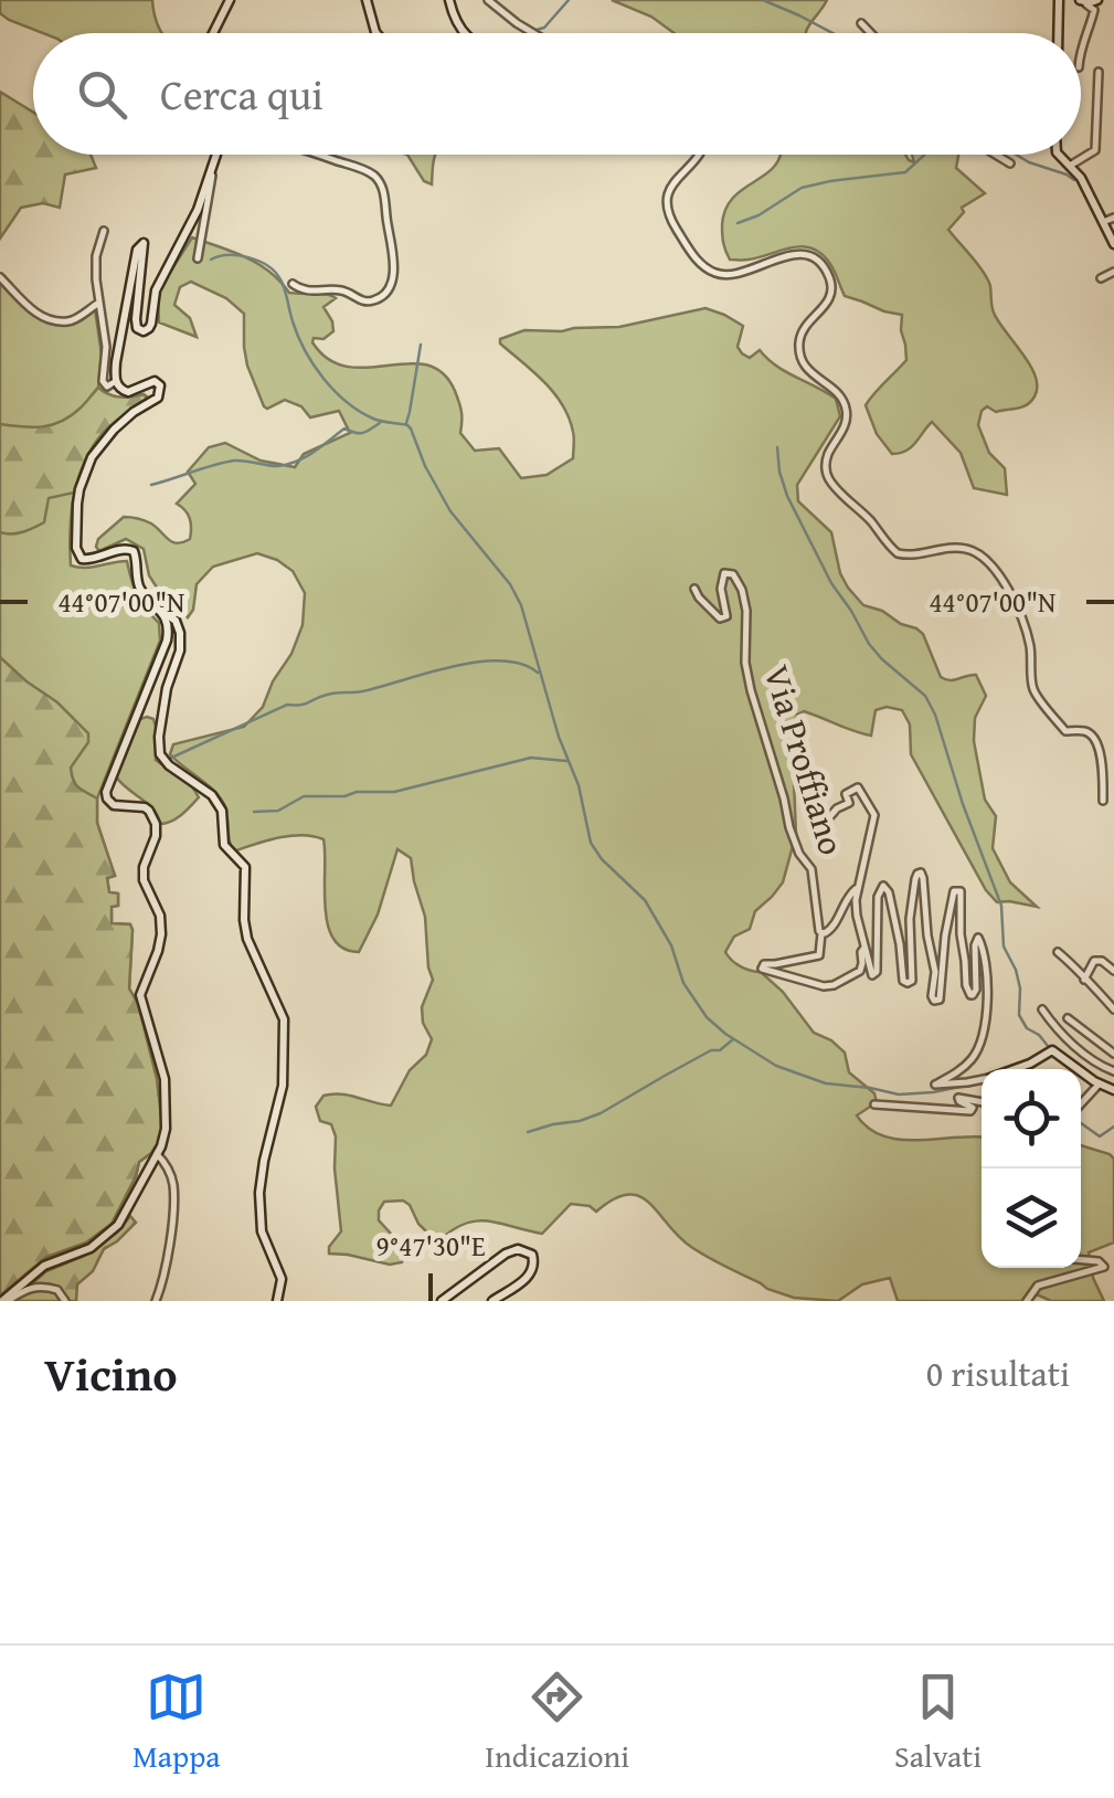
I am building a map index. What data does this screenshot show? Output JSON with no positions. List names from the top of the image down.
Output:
{
  "streets": {
    "street": ["Via Proffiano"]
  },
  "page": {
    "search": "Cerca qui",
    "heading": ["Vicino", "0 risultati"],
    "nav": ["Mappa", "Indicazioni", "Salvati"]
  },
  "coordinates": ["44°07'00\"N", "9°47'30\"E"]
}
